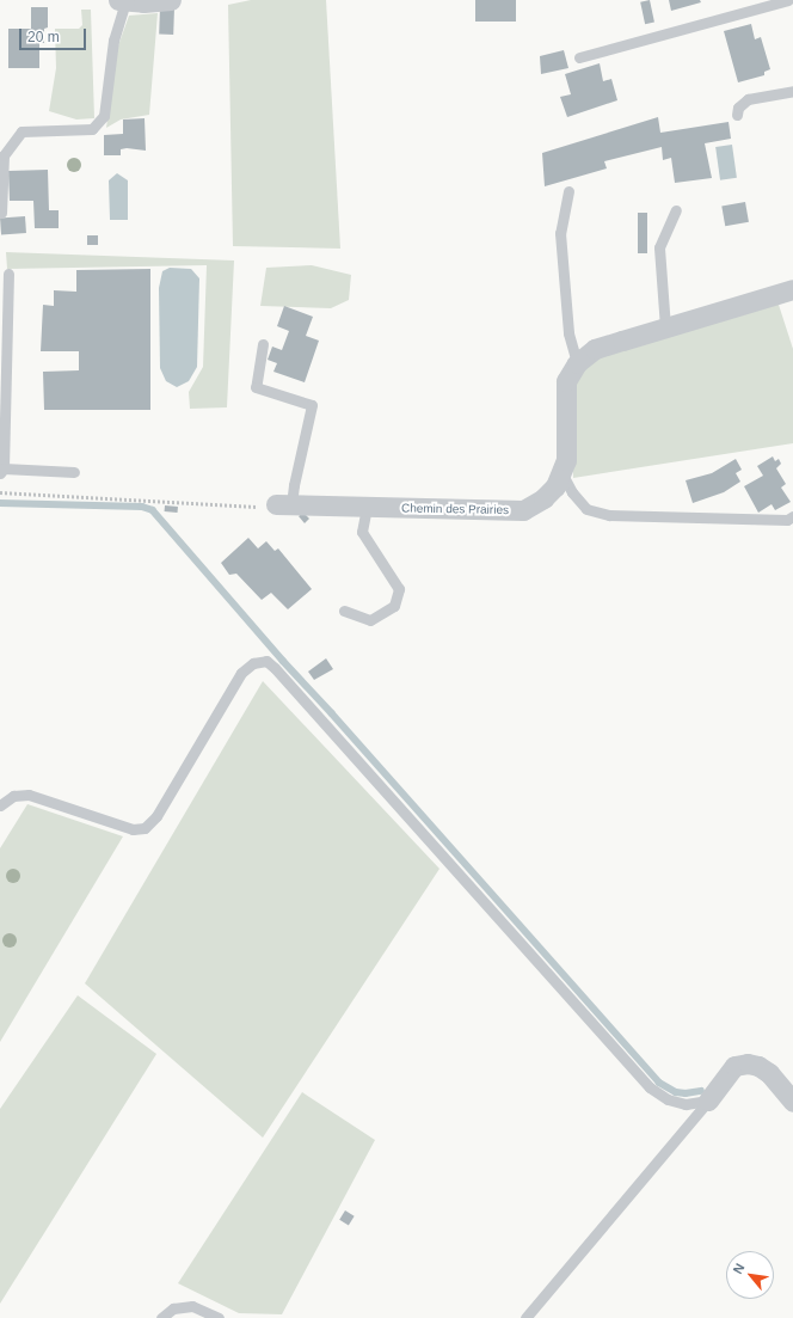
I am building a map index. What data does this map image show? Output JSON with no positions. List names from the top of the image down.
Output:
{
  "streets": {
    "street": ["Chemin des Prairies"]
  },
  "scale_bar": "20 m",
  "north": "top left"
}
